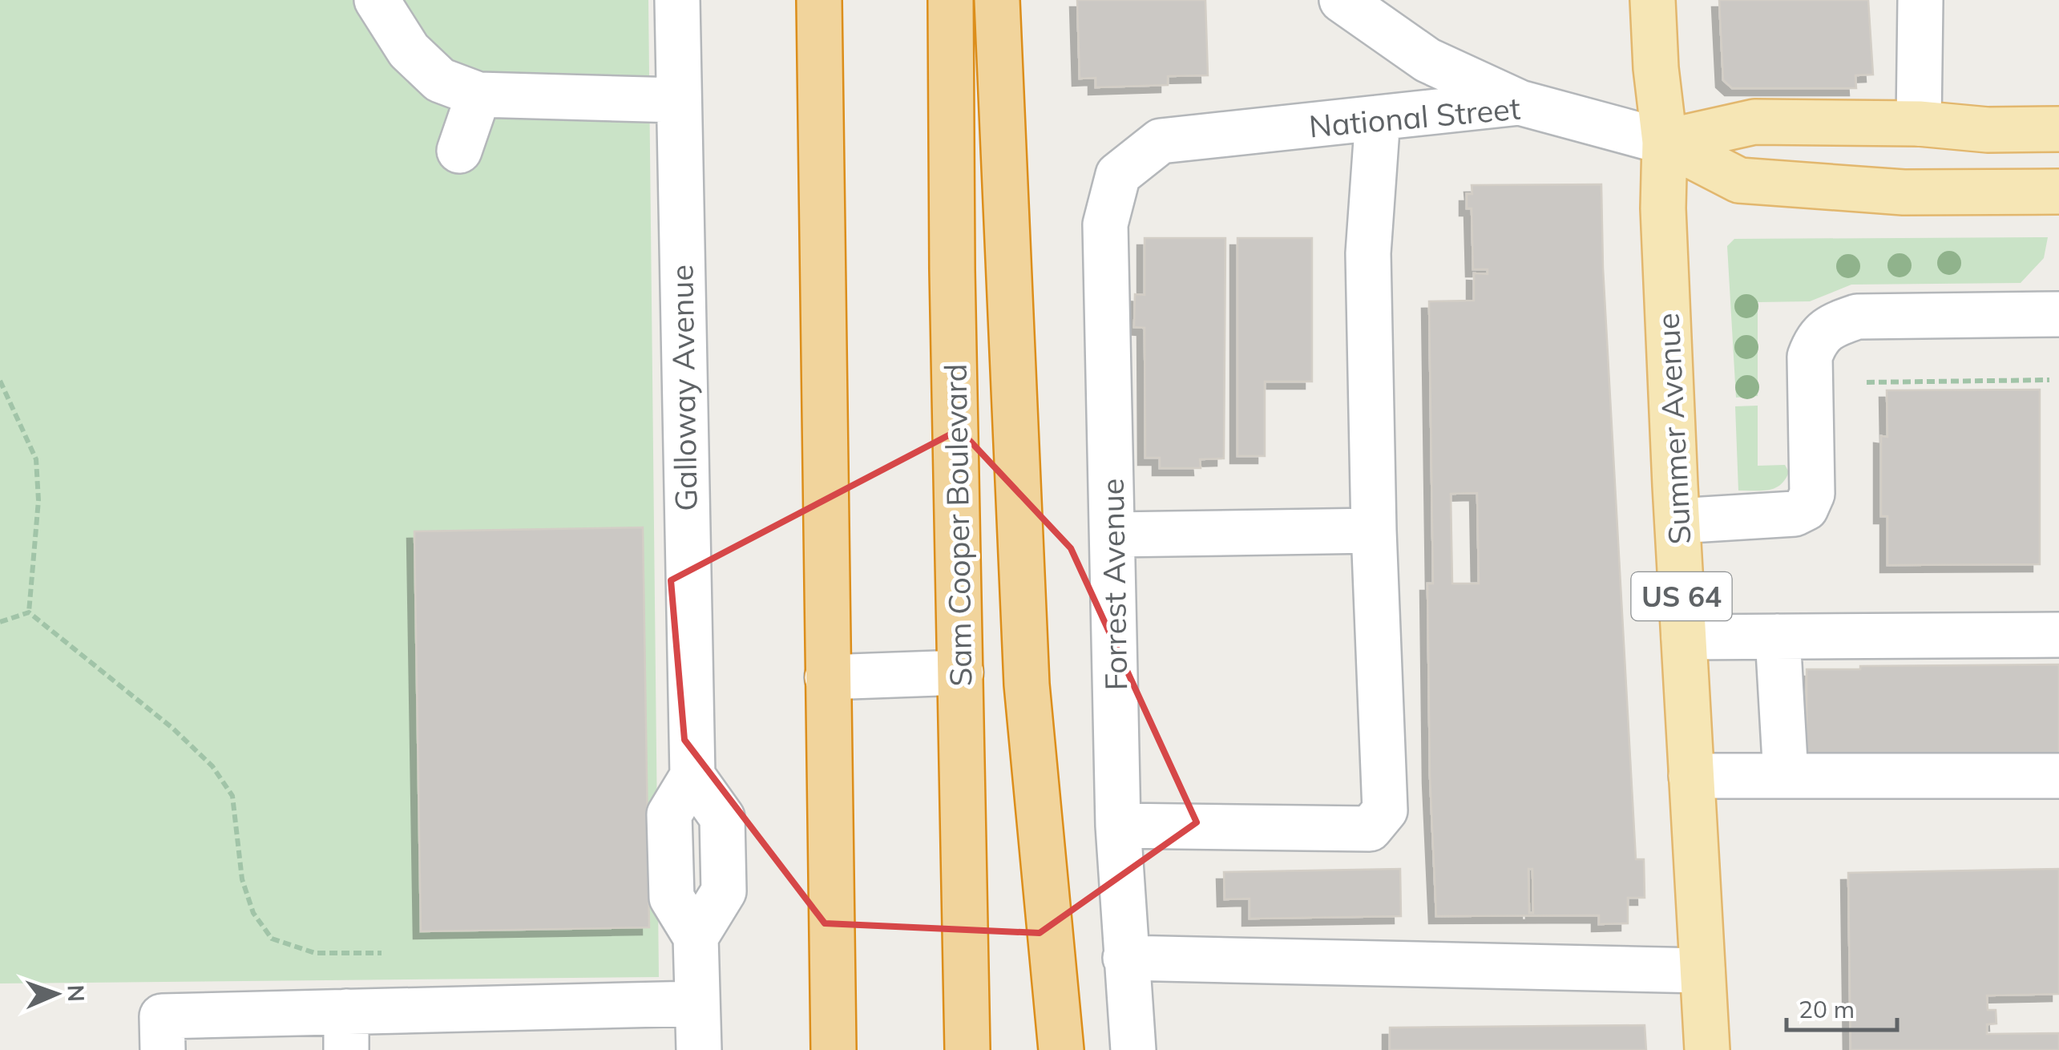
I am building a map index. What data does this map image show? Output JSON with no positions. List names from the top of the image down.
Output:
{
  "streets": {
    "highway": ["Sam Cooper Boulevard"],
    "main road": ["National Street", "Summer Avenue", "US 64"],
    "street": ["Galloway Avenue", "Forrest Avenue"]
  },
  "crossings": [
    ["National Street", "Summer Avenue"],
    ["National Street", "Forrest Avenue"]
  ],
  "scale_bar": "20 m",
  "north": "right"
}
